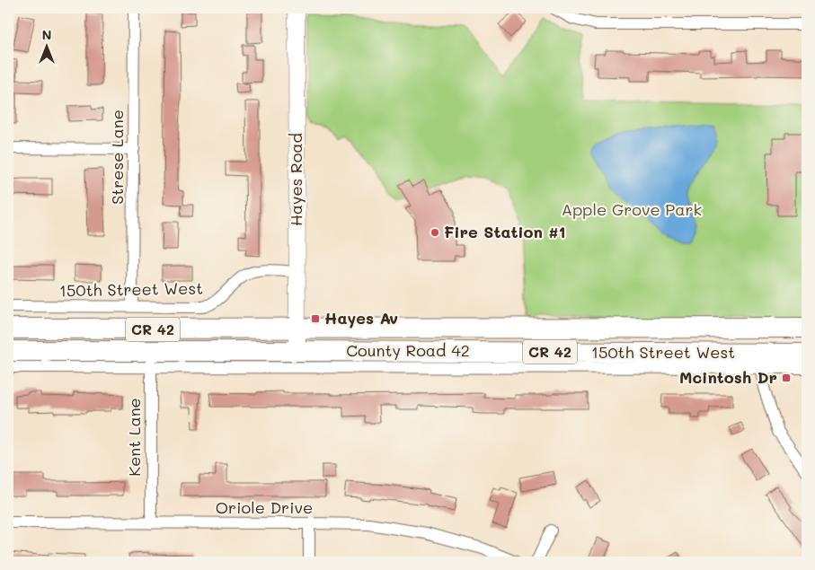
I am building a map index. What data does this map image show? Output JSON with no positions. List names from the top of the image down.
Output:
{
  "streets": {
    "highway": ["CR 42", "County Road 42"],
    "street": [
      "Strese Lane",
      "Hayes Road",
      "150th Street West",
      "Kent Lane",
      "Oriole Drive"
    ]
  },
  "crossings": [
    ["Strese Lane", "150th Street West"],
    ["Hayes Road", "150th Street West"],
    ["Hayes Road", "County Road 42"],
    ["150th Street West", "County Road 42"],
    ["150th Street West", "Kent Lane"],
    ["County Road 42", "Kent Lane"],
    ["Kent Lane", "Oriole Drive"]
  ],
  "parks": ["Apple Grove Park"],
  "places": {
    "other": ["Fire Station #1"],
    "transit": ["Hayes Av", "Mcintosh Dr"]
  },
  "north": "top"
}
